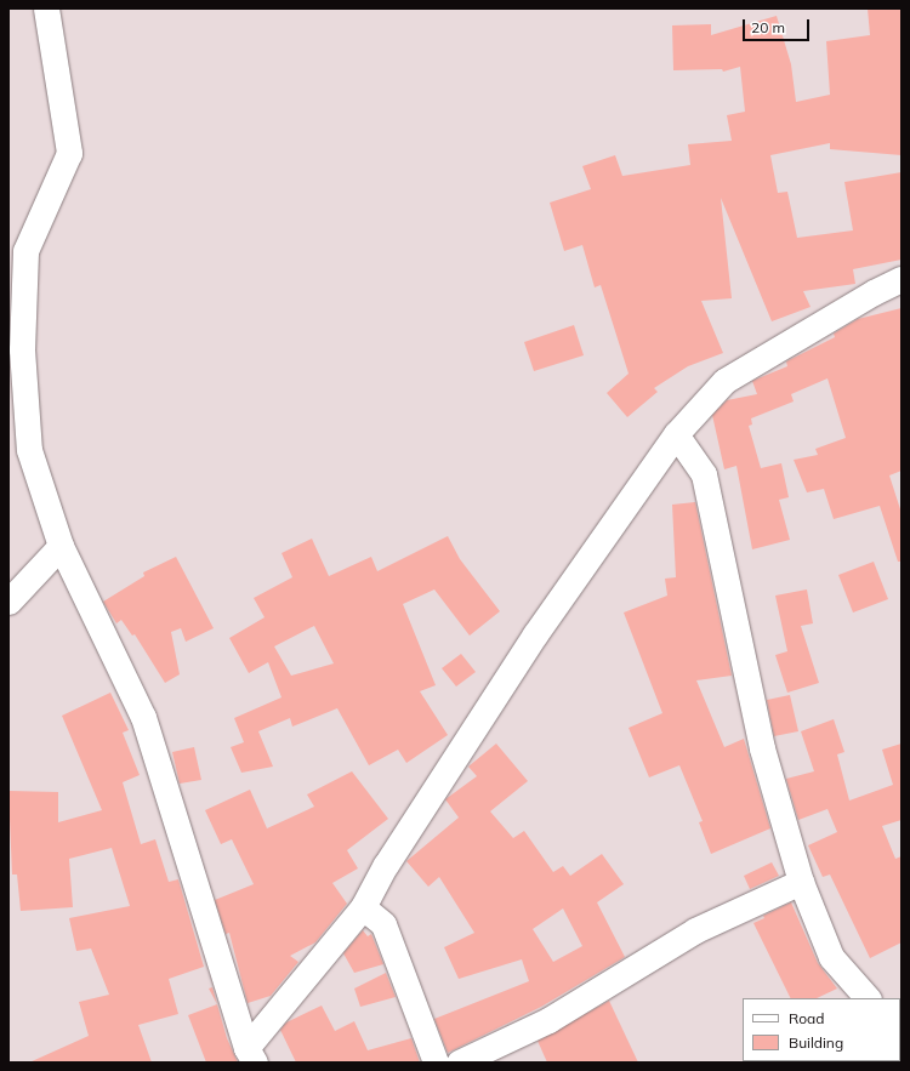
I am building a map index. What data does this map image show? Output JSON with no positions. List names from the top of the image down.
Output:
{
  "legend": ["Road", "Building"],
  "scale_bar": "20 m"
}
